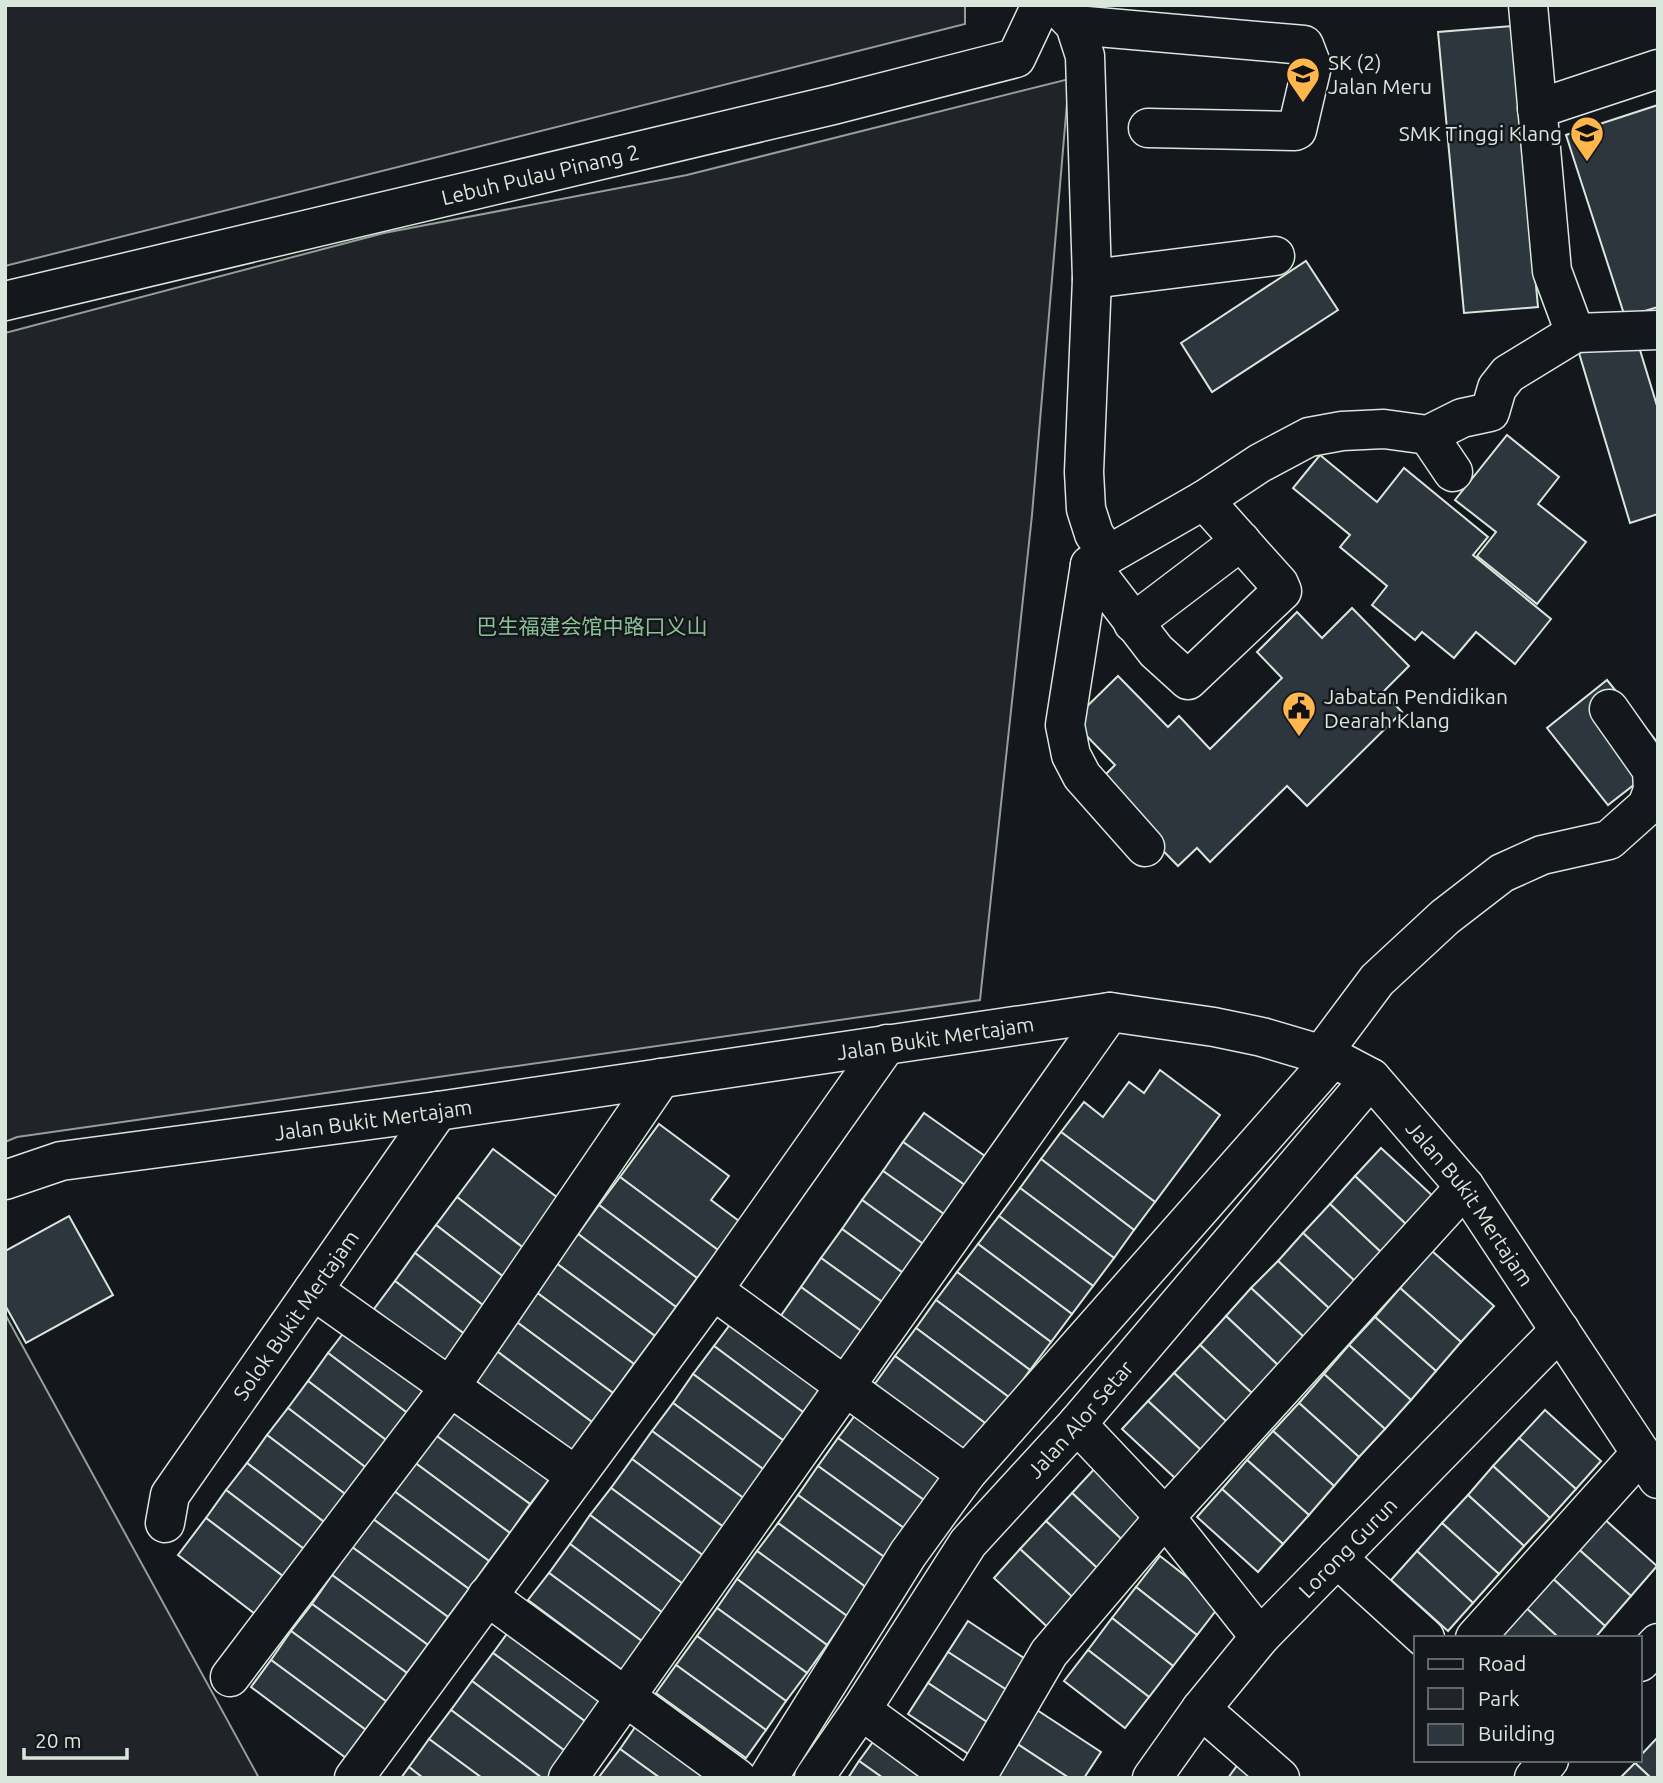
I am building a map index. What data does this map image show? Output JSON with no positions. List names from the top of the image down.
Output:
{
  "streets": {
    "street": [
      "Lebuh Pulau Pinang 2",
      "Jalan Bukit Mertajam",
      "Solok Bukit Mertajam",
      "Jalan Alor Setar",
      "Lorong Gurun"
    ]
  },
  "crossings": [
    ["Jalan Bukit Mertajam", "Solok Bukit Mertajam"],
    ["Jalan Bukit Mertajam", "Jalan Alor Setar"],
    ["Jalan Bukit Mertajam", "Lorong Gurun"]
  ],
  "parks": ["巴生福建会馆中路口义山"],
  "places": {
    "school or university": ["SK (2) Jalan Meru", "SMK Tinggi Klang"],
    "public building": ["Jabatan Pendidikan Dearah Klang"]
  },
  "legend": ["Road", "Park", "Building"],
  "scale_bar": "20 m"
}
